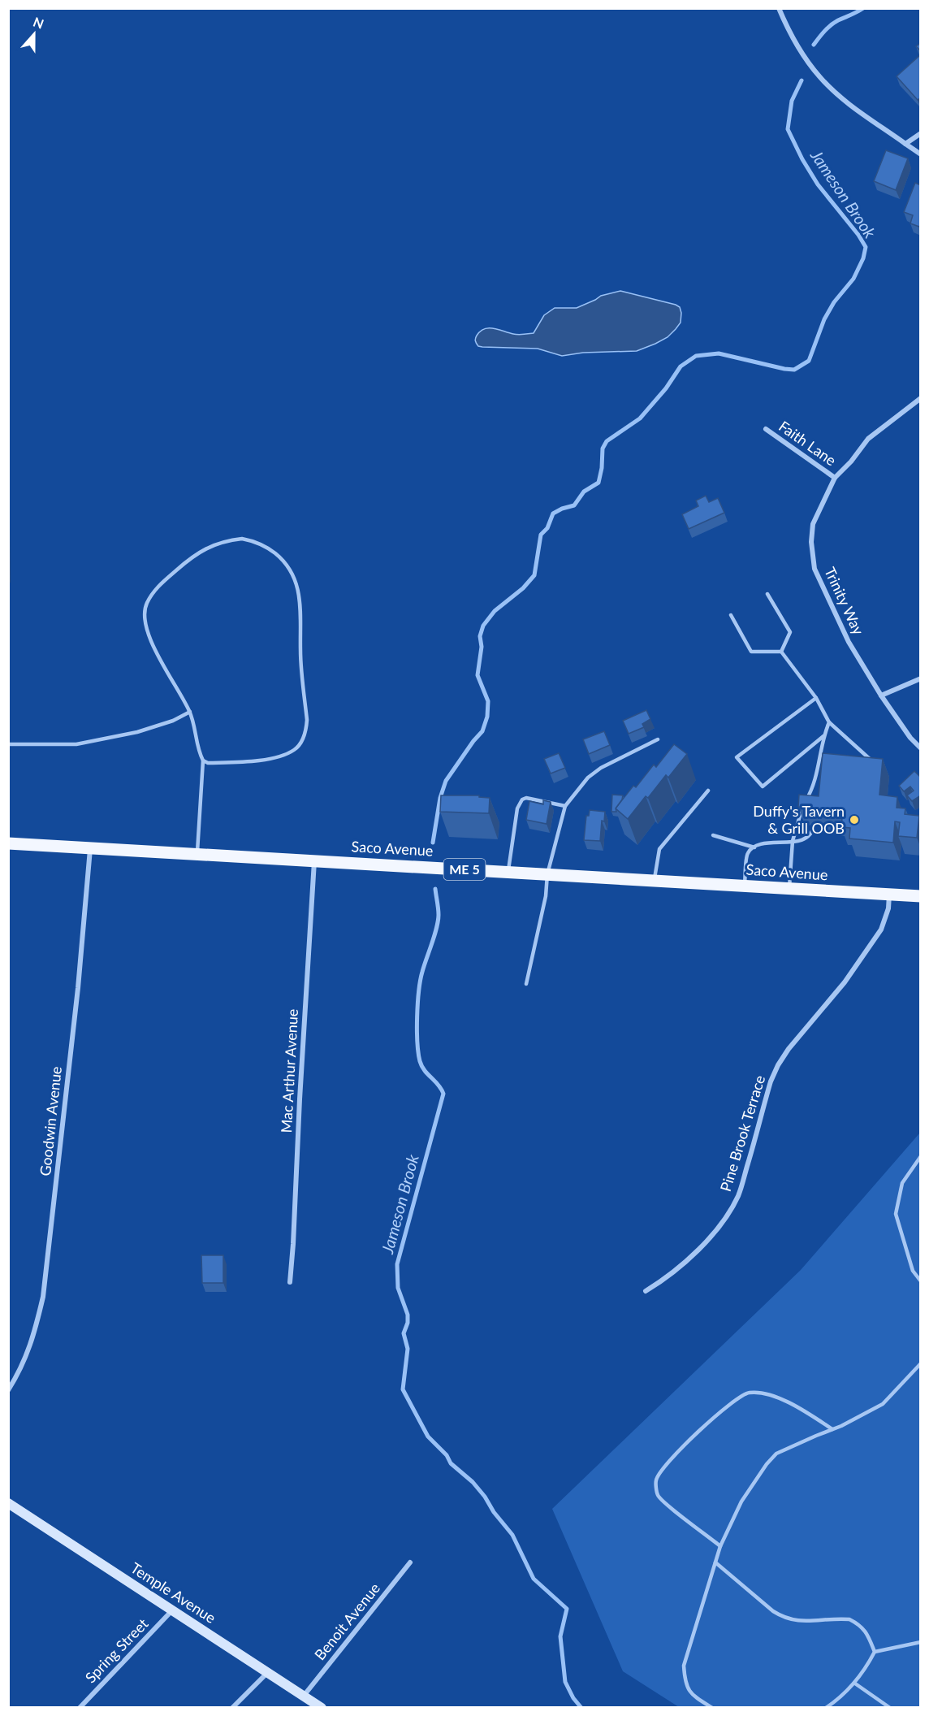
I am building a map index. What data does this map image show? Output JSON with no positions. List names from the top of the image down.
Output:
{
  "streets": {
    "main road": ["Saco Avenue", "ME 5"],
    "street": [
      "Faith Lane",
      "Trinity Way",
      "Mac Arthur Avenue",
      "Goodwin Avenue",
      "Pine Brook Terrace",
      "Temple Avenue",
      "Benoit Avenue",
      "Spring Street"
    ]
  },
  "crossings": [
    ["Faith Lane", "Trinity Way"],
    ["Saco Avenue", "Mac Arthur Avenue"],
    ["Saco Avenue", "Goodwin Avenue"],
    ["Saco Avenue", "Pine Brook Terrace"],
    ["Temple Avenue", "Benoit Avenue"],
    ["Temple Avenue", "Spring Street"]
  ],
  "water": ["Jameson Brook"],
  "places": ["Duffy's Tavern & Grill OOB"],
  "north": "top"
}
